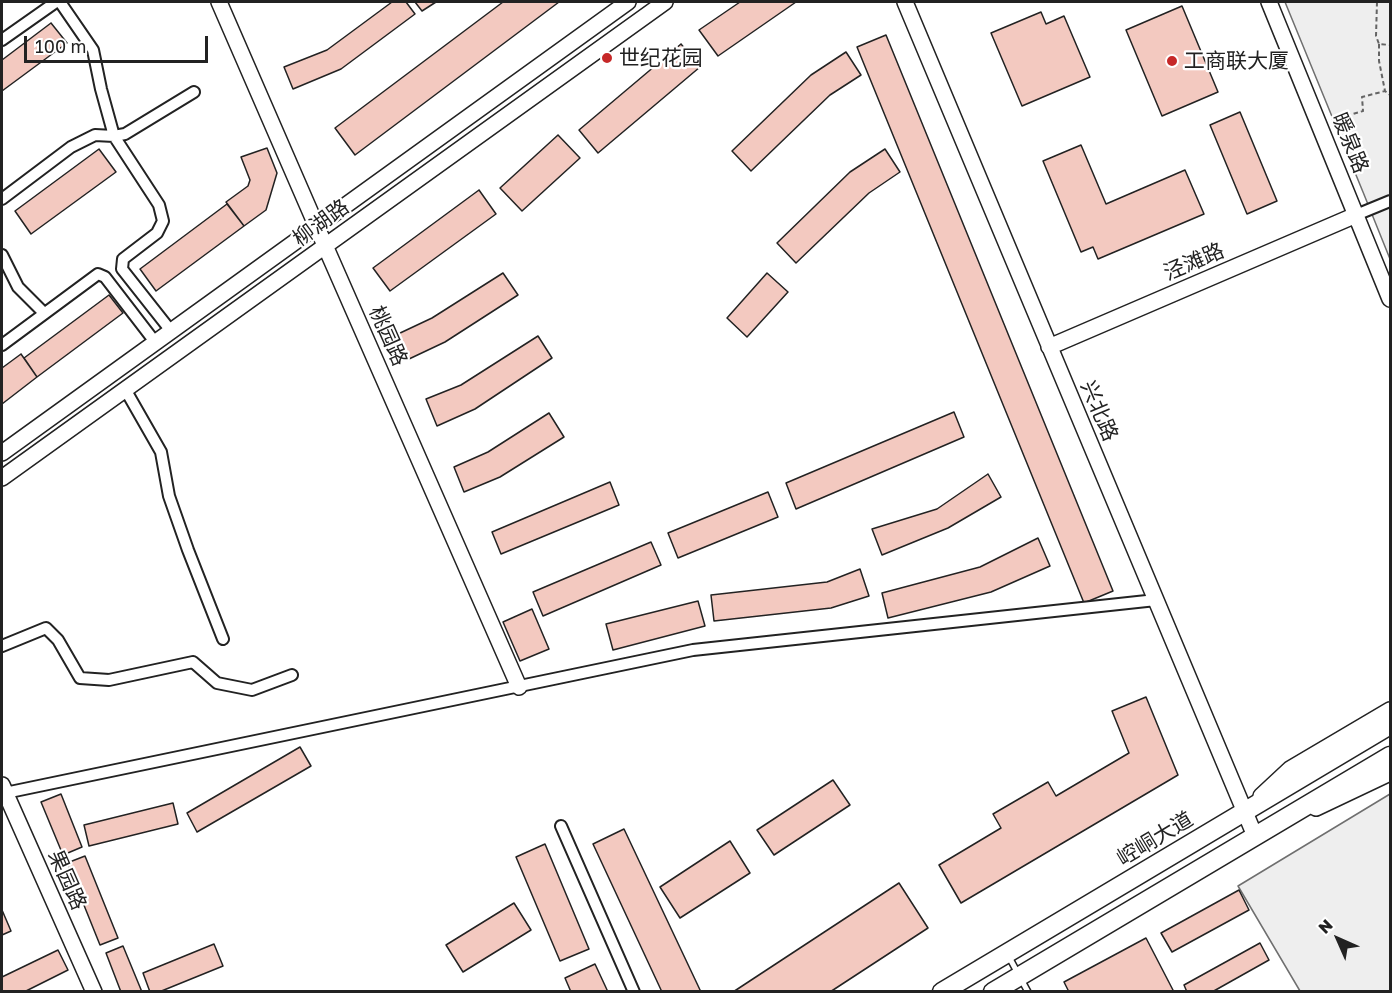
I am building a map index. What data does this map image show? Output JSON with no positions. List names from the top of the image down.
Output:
{
  "streets": {
    "main road": ["崆峒大道"],
    "street": [
      "暖泉路",
      "柳湖路",
      "泾滩路",
      "桃园路",
      "兴北路",
      "果园路"
    ]
  },
  "crossings": [
    ["暖泉路", "泾滩路"],
    ["柳湖路", "桃园路"],
    ["泾滩路", "兴北路"],
    ["兴北路", "崆峒大道"]
  ],
  "places": ["世纪花园", "工商联大厦"],
  "scale_bar": "100 m",
  "north": "top left"
}
